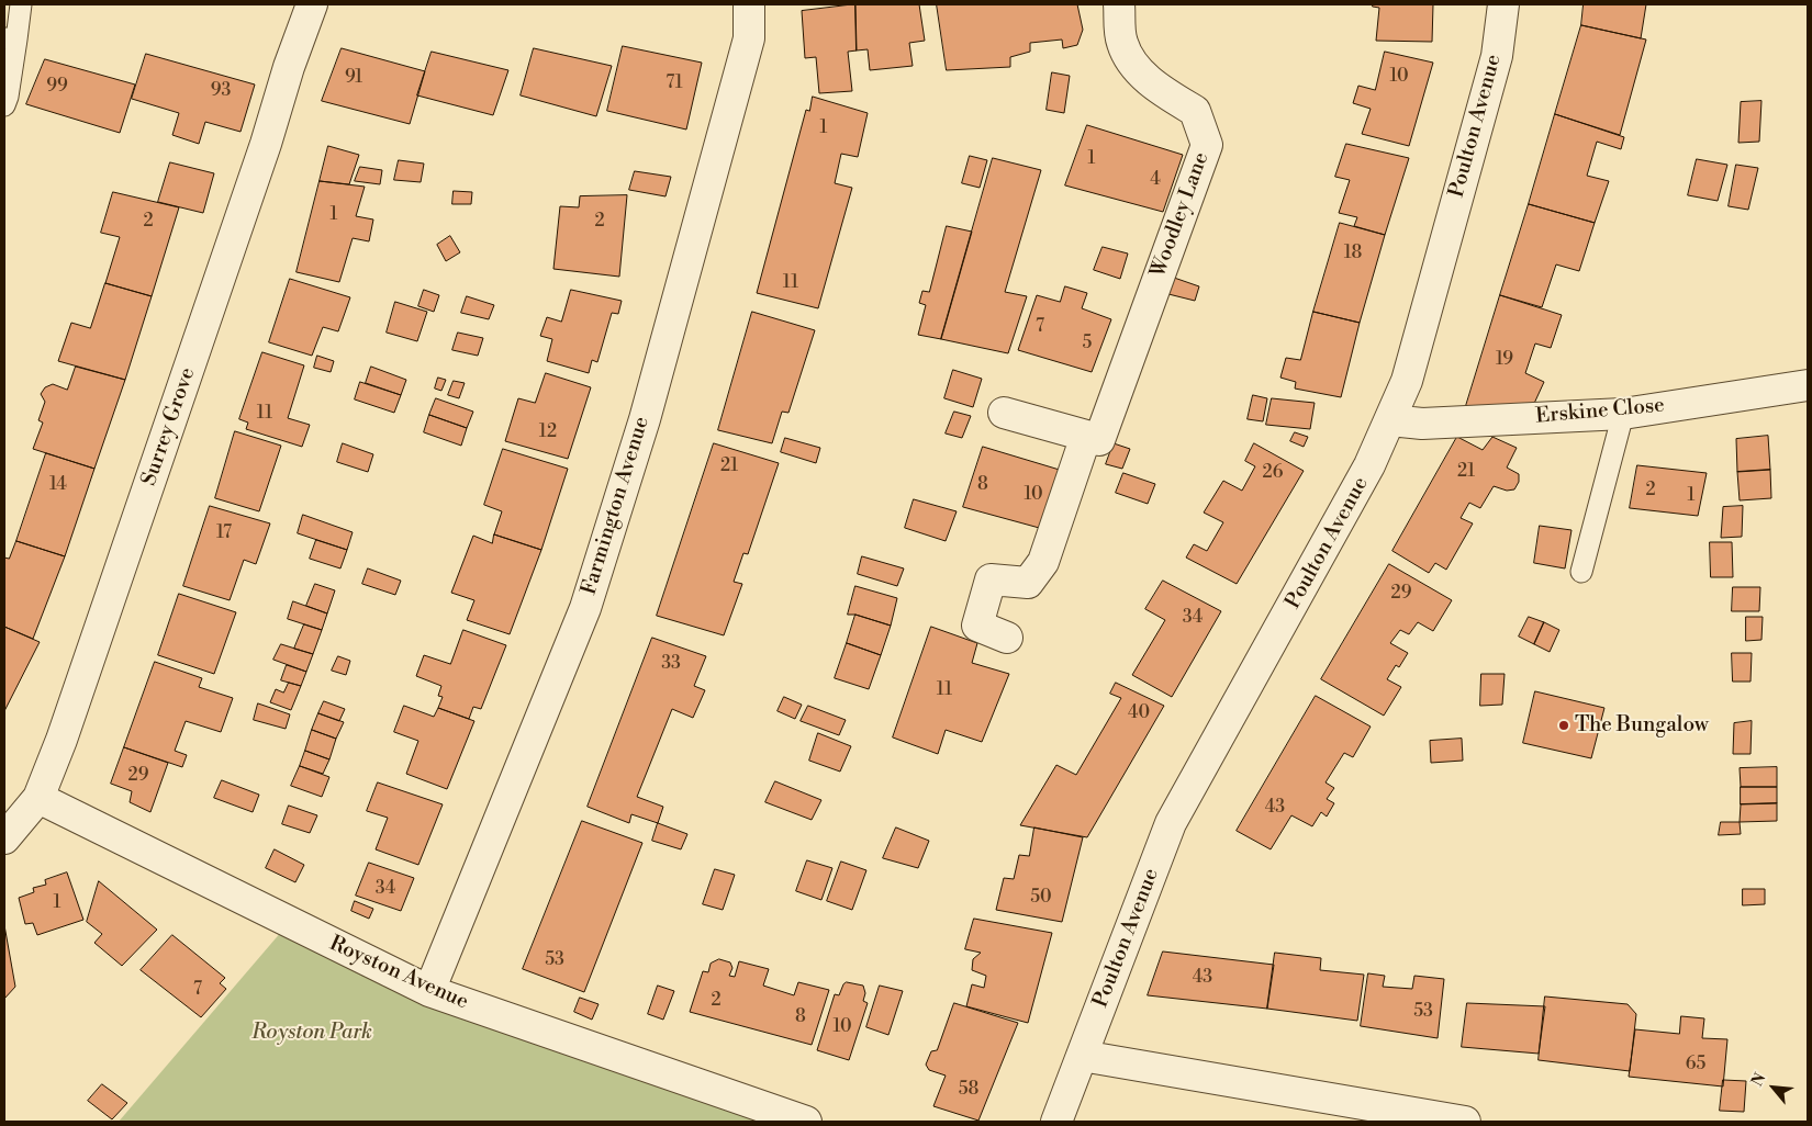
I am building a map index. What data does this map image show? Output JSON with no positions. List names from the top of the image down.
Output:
{
  "streets": {
    "street": [
      "Poulton Avenue",
      "Woodley Lane",
      "Erskine Close",
      "Surrey Grove",
      "Farmington Avenue",
      "Royston Avenue"
    ]
  },
  "crossings": [
    ["Poulton Avenue", "Erskine Close"],
    ["Surrey Grove", "Royston Avenue"],
    ["Farmington Avenue", "Royston Avenue"]
  ],
  "parks": ["Royston Park"],
  "places": ["The Bungalow"],
  "house_numbers": [
    "10",
    "91",
    "71",
    "99",
    "93",
    "1",
    "1",
    "4",
    "1",
    "2",
    "2",
    "18",
    "11",
    "7",
    "5",
    "19",
    "11",
    "12",
    "21",
    "21",
    "26",
    "14",
    "8",
    "2",
    "10",
    "1",
    "17",
    "29",
    "34",
    "33",
    "11",
    "40",
    "29",
    "43",
    "34",
    "50",
    "1",
    "53",
    "43",
    "7",
    "2",
    "53",
    "8",
    "10",
    "65",
    "58"
  ],
  "north": "top left"
}
